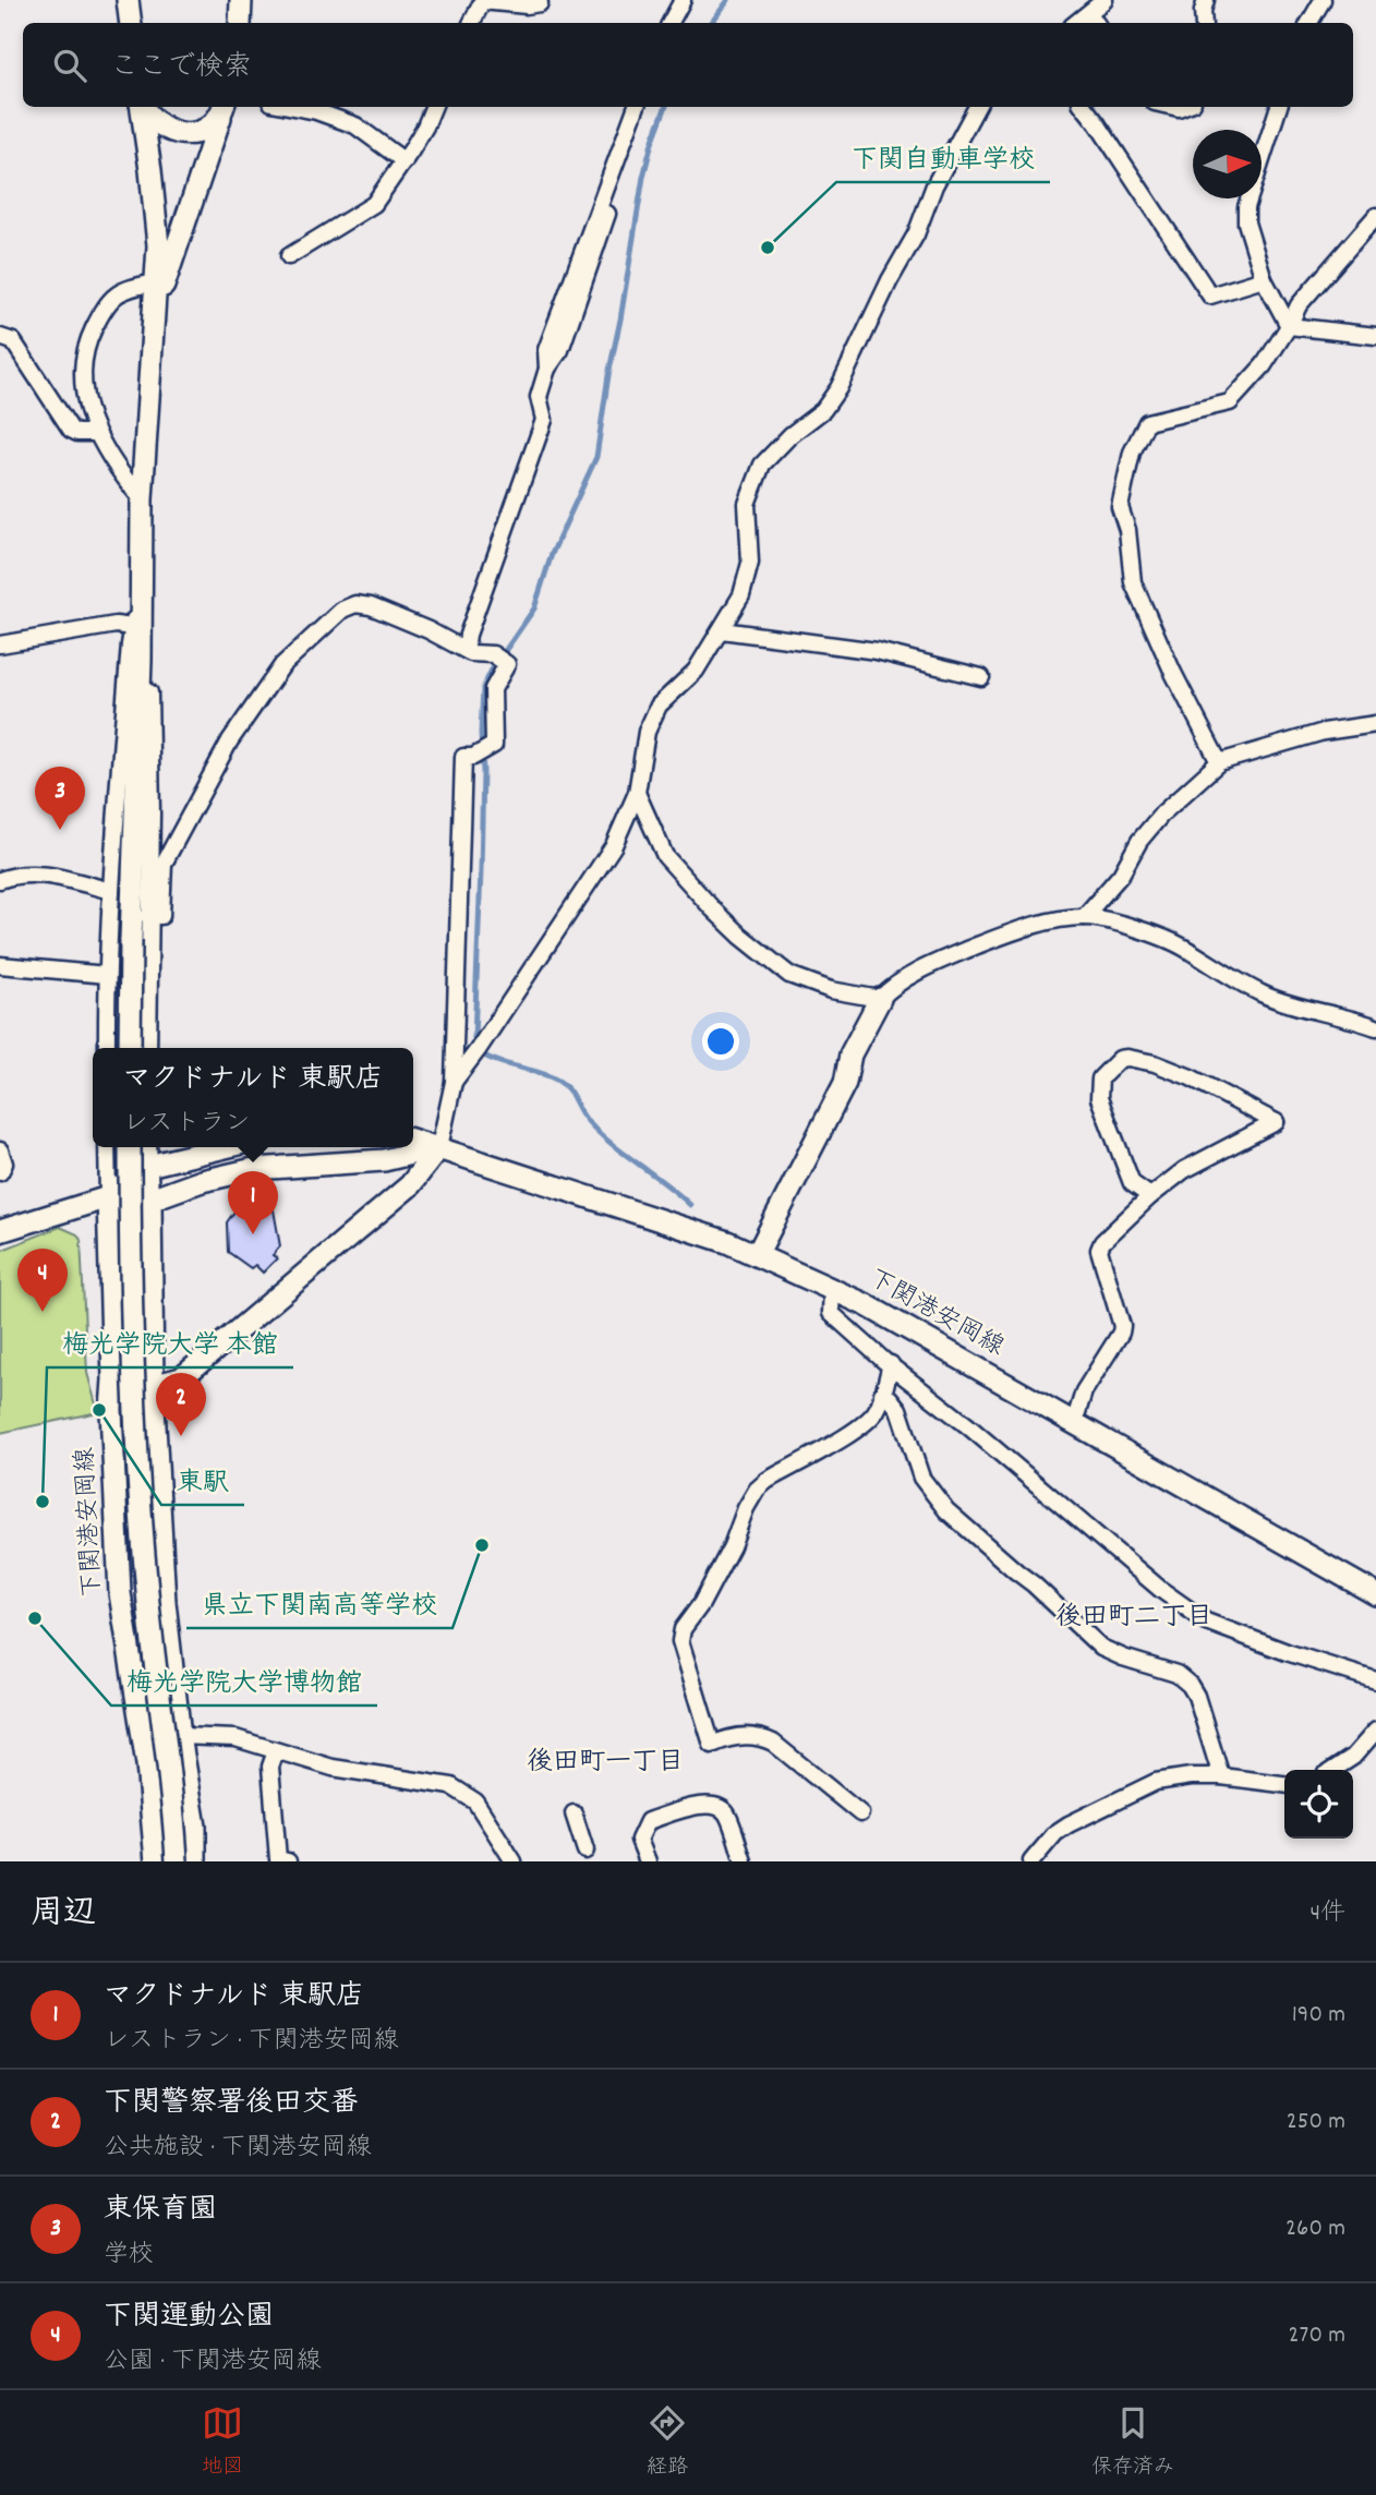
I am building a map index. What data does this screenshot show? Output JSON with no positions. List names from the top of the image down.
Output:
{
  "streets": {
    "street": ["下関港安岡線"]
  },
  "districts": ["後田町二丁目", "後田町一丁目"],
  "places": [
    "下関自動車学校",
    "東駅",
    "梅光学院大学 本館",
    "県立下関南高等学校",
    "梅光学院大学博物館"
  ],
  "north": "right",
  "page": {
    "search": "ここで検索",
    "pins": [
      "3",
      "1",
      "4",
      "2"
    ],
    "popup": ["マクドナルド 東駅店", "レストラン"],
    "heading": ["周辺", "4件"],
    "list": [
      {
        "mark": "1",
        "name": "マクドナルド 東駅店",
        "note": "レストラン · 下関港安岡線",
        "value": "190 m"
      },
      {
        "mark": "2",
        "name": "下関警察署後田交番",
        "note": "公共施設 · 下関港安岡線",
        "value": "250 m"
      },
      {
        "mark": "3",
        "name": "東保育園",
        "note": "学校",
        "value": "260 m"
      },
      {
        "mark": "4",
        "name": "下関運動公園",
        "note": "公園 · 下関港安岡線",
        "value": "270 m"
      }
    ],
    "nav": ["地図", "経路", "保存済み"]
  }
}
